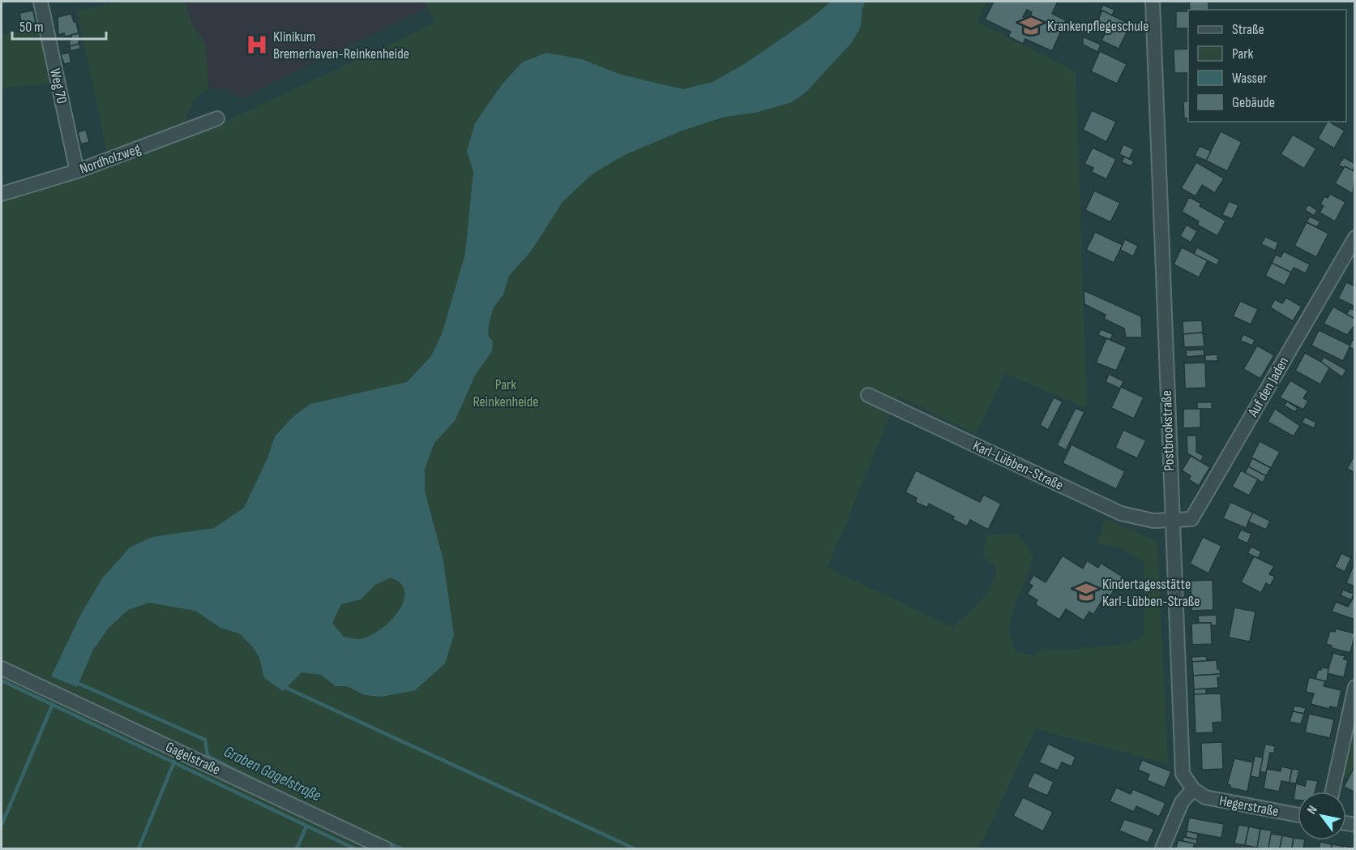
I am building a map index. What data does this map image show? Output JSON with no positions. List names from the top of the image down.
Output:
{
  "streets": {
    "street": [
      "Weg 70",
      "Nordholzweg",
      "Auf den Jaden",
      "Postbrookstraße",
      "Karl-Lübben-Straße",
      "Gagelstraße",
      "Hegerstraße"
    ]
  },
  "crossings": [
    ["Weg 70", "Nordholzweg"],
    ["Auf den Jaden", "Postbrookstraße"],
    ["Auf den Jaden", "Karl-Lübben-Straße"],
    ["Postbrookstraße", "Karl-Lübben-Straße"],
    ["Postbrookstraße", "Hegerstraße"]
  ],
  "water": ["Graben Gagelstraße"],
  "parks": ["Park Reinkenheide"],
  "places": {
    "school or university": ["Krankenpflegeschule", "Kindertagesstätte Karl-Lübben-Straße"],
    "hospital": ["Klinikum Bremerhaven-Reinkenheide"]
  },
  "legend": [
    "Straße",
    "Park",
    "Wasser",
    "Gebäude"
  ],
  "scale_bar": "50 m",
  "north": "top left"
}
